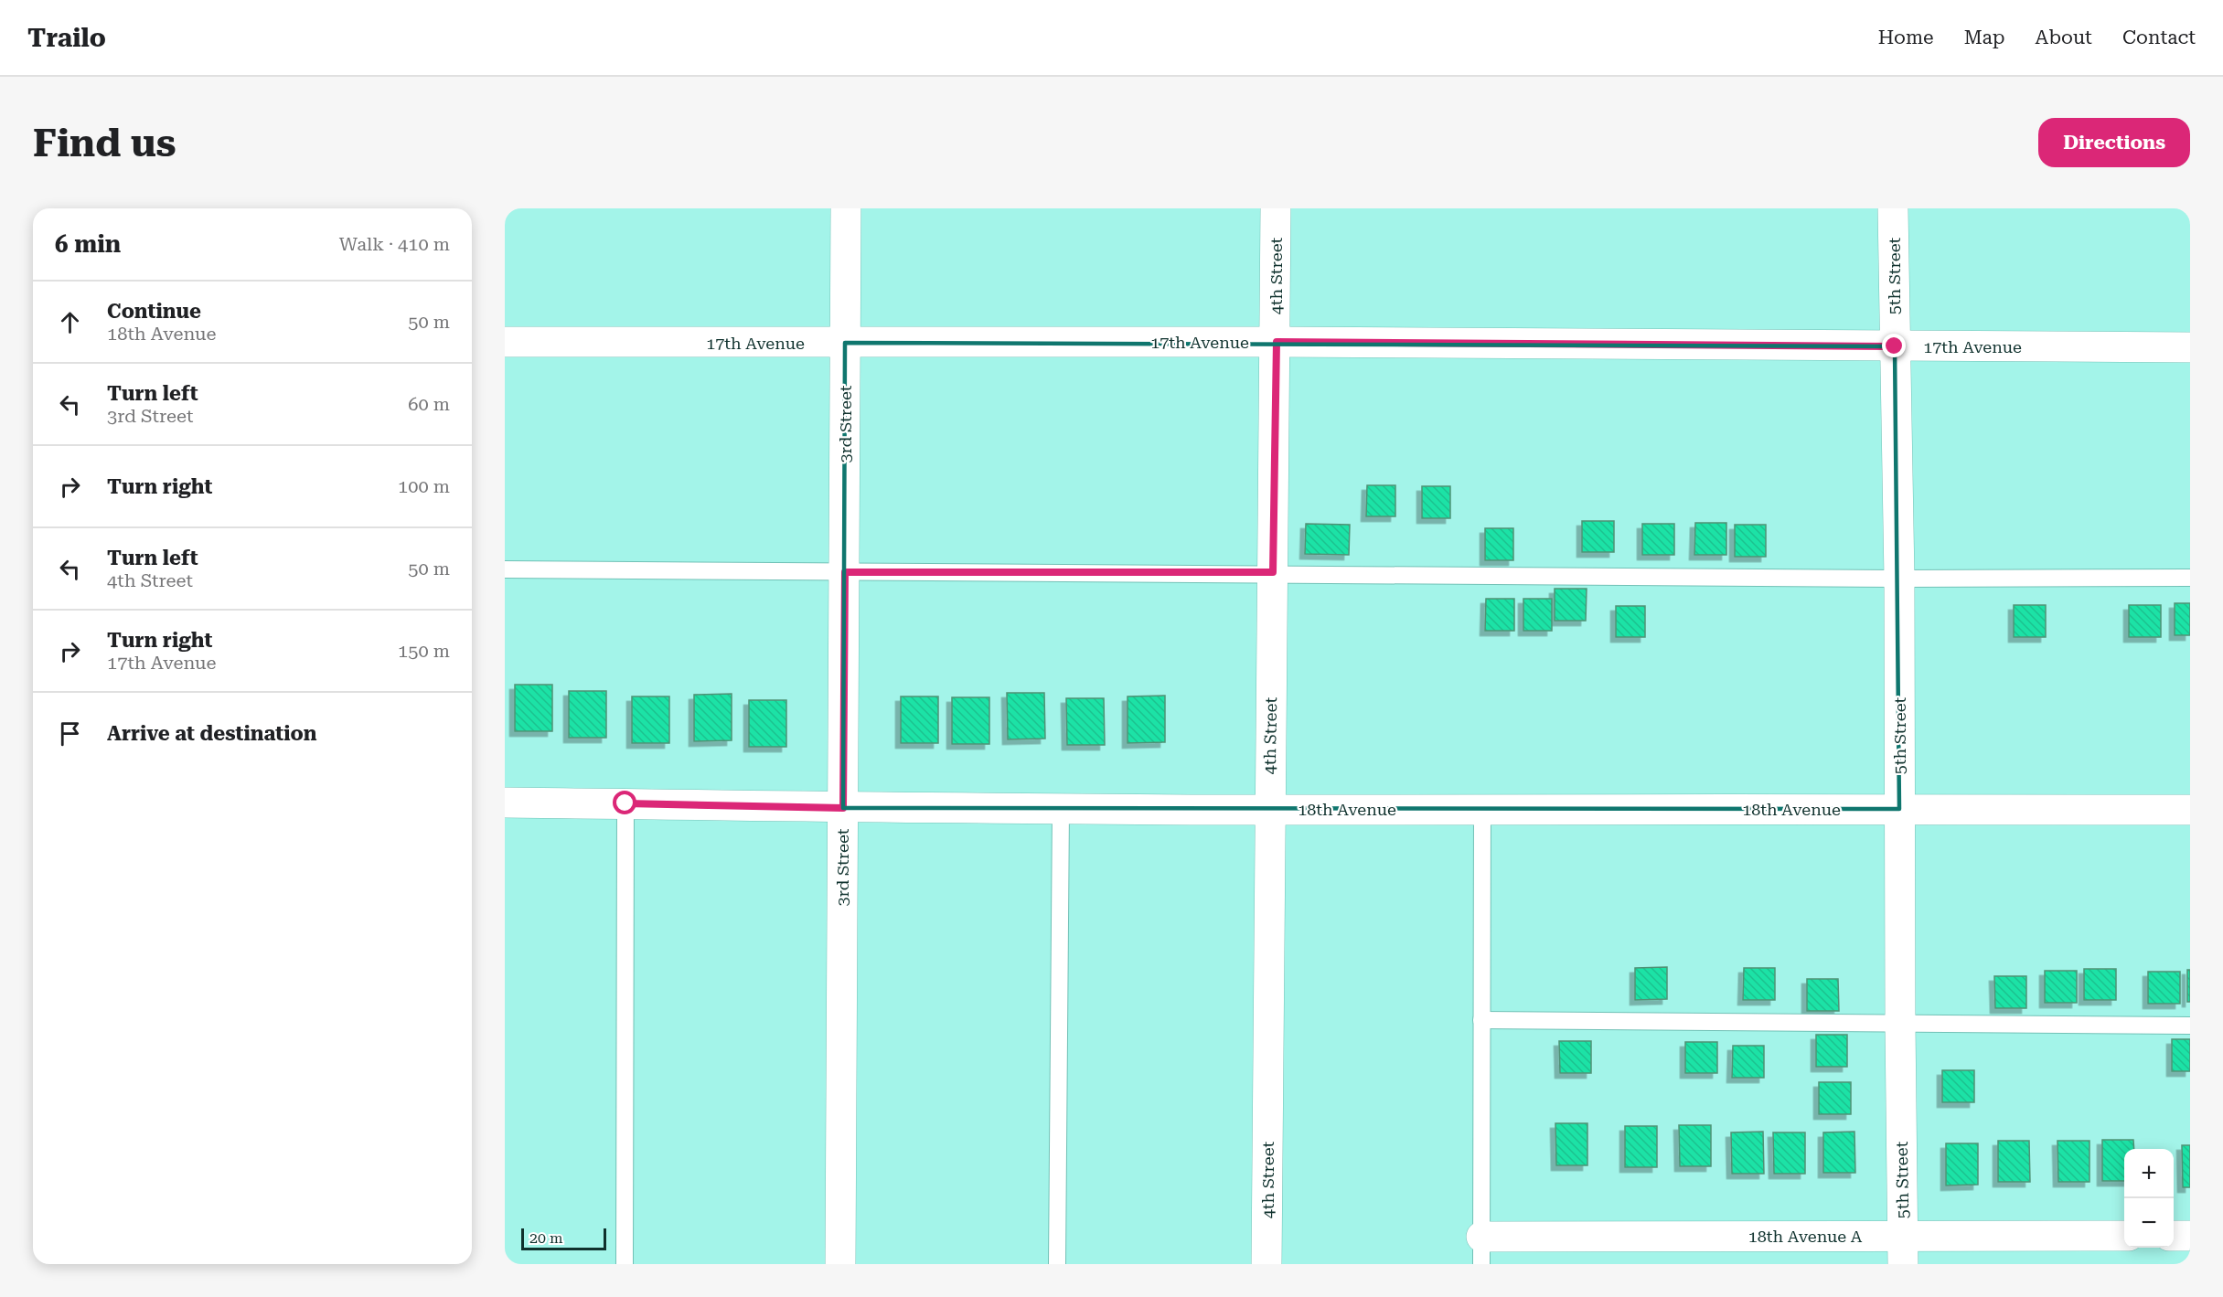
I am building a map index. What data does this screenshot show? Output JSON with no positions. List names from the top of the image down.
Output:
{
  "streets": {
    "street": [
      "4th Street",
      "5th Street",
      "17th Avenue",
      "3rd Street",
      "18th Avenue",
      "18th Avenue A"
    ]
  },
  "crossings": [
    ["4th Street", "17th Avenue"],
    ["4th Street", "18th Avenue"],
    ["5th Street", "17th Avenue"],
    ["5th Street", "18th Avenue"],
    ["5th Street", "18th Avenue A"],
    ["17th Avenue", "3rd Street"],
    ["3rd Street", "18th Avenue"]
  ],
  "scale_bar": "20 m",
  "page": {
    "header": "Trailo",
    "nav": [
      "Home",
      "Map",
      "About",
      "Contact"
    ],
    "buttons": "Directions",
    "title": "Find us",
    "heading": ["6 min", "Walk · 410 m"],
    "list": [
      ["Continue", "18th Avenue", "50 m"],
      ["Turn left", "3rd Street", "60 m"],
      ["Turn right", "100 m"],
      ["Turn left", "4th Street", "50 m"],
      ["Turn right", "17th Avenue", "150 m"],
      "Arrive at destination"
    ],
    "map_buttons": ["+", "−"],
    "scale": "20 m"
  }
}
